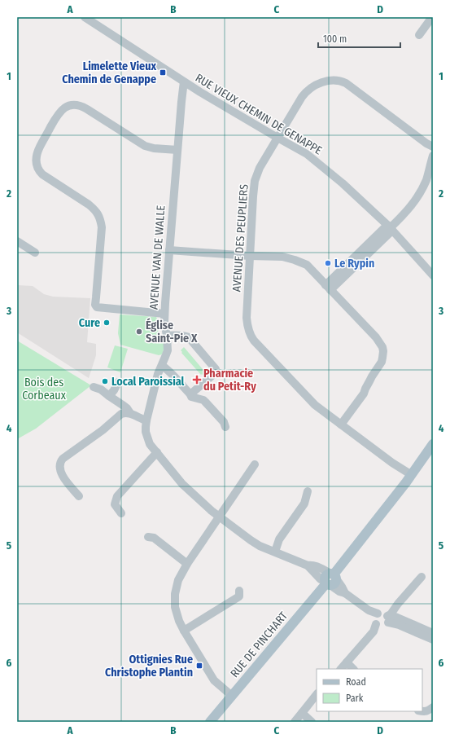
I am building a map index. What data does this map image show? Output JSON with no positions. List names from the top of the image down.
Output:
{
  "streets": {
    "main road": ["RUE DE PINCHART"],
    "street": ["RUE VIEUX CHEMIN DE GENAPPE", "AVENUE DES PEUPLIERS", "AVENUE VAN DE WALLE"]
  },
  "crossings": [
    ["RUE VIEUX CHEMIN DE GENAPPE", "AVENUE DES PEUPLIERS"],
    ["RUE VIEUX CHEMIN DE GENAPPE", "AVENUE VAN DE WALLE"],
    ["AVENUE DES PEUPLIERS", "RUE DE PINCHART"],
    ["AVENUE VAN DE WALLE", "RUE DE PINCHART"]
  ],
  "parks": ["Bois des Corbeaux"],
  "places": {
    "transit": ["Limelette Vieux Chemin de Genappe", "Ottignies Rue Christophe Plantin"],
    "other": [
      "Le Rypin",
      "Cure",
      "Église Saint-Pie X",
      "Local Paroissial"
    ],
    "health": ["Pharmacie du Petit-Ry"]
  },
  "legend": ["Road", "Park"],
  "scale_bar": "100 m",
  "grid": {
    "columns": [
      "A",
      "B",
      "C",
      "D"
    ],
    "rows": [
      "1",
      "2",
      "3",
      "4",
      "5",
      "6"
    ]
  }
}
